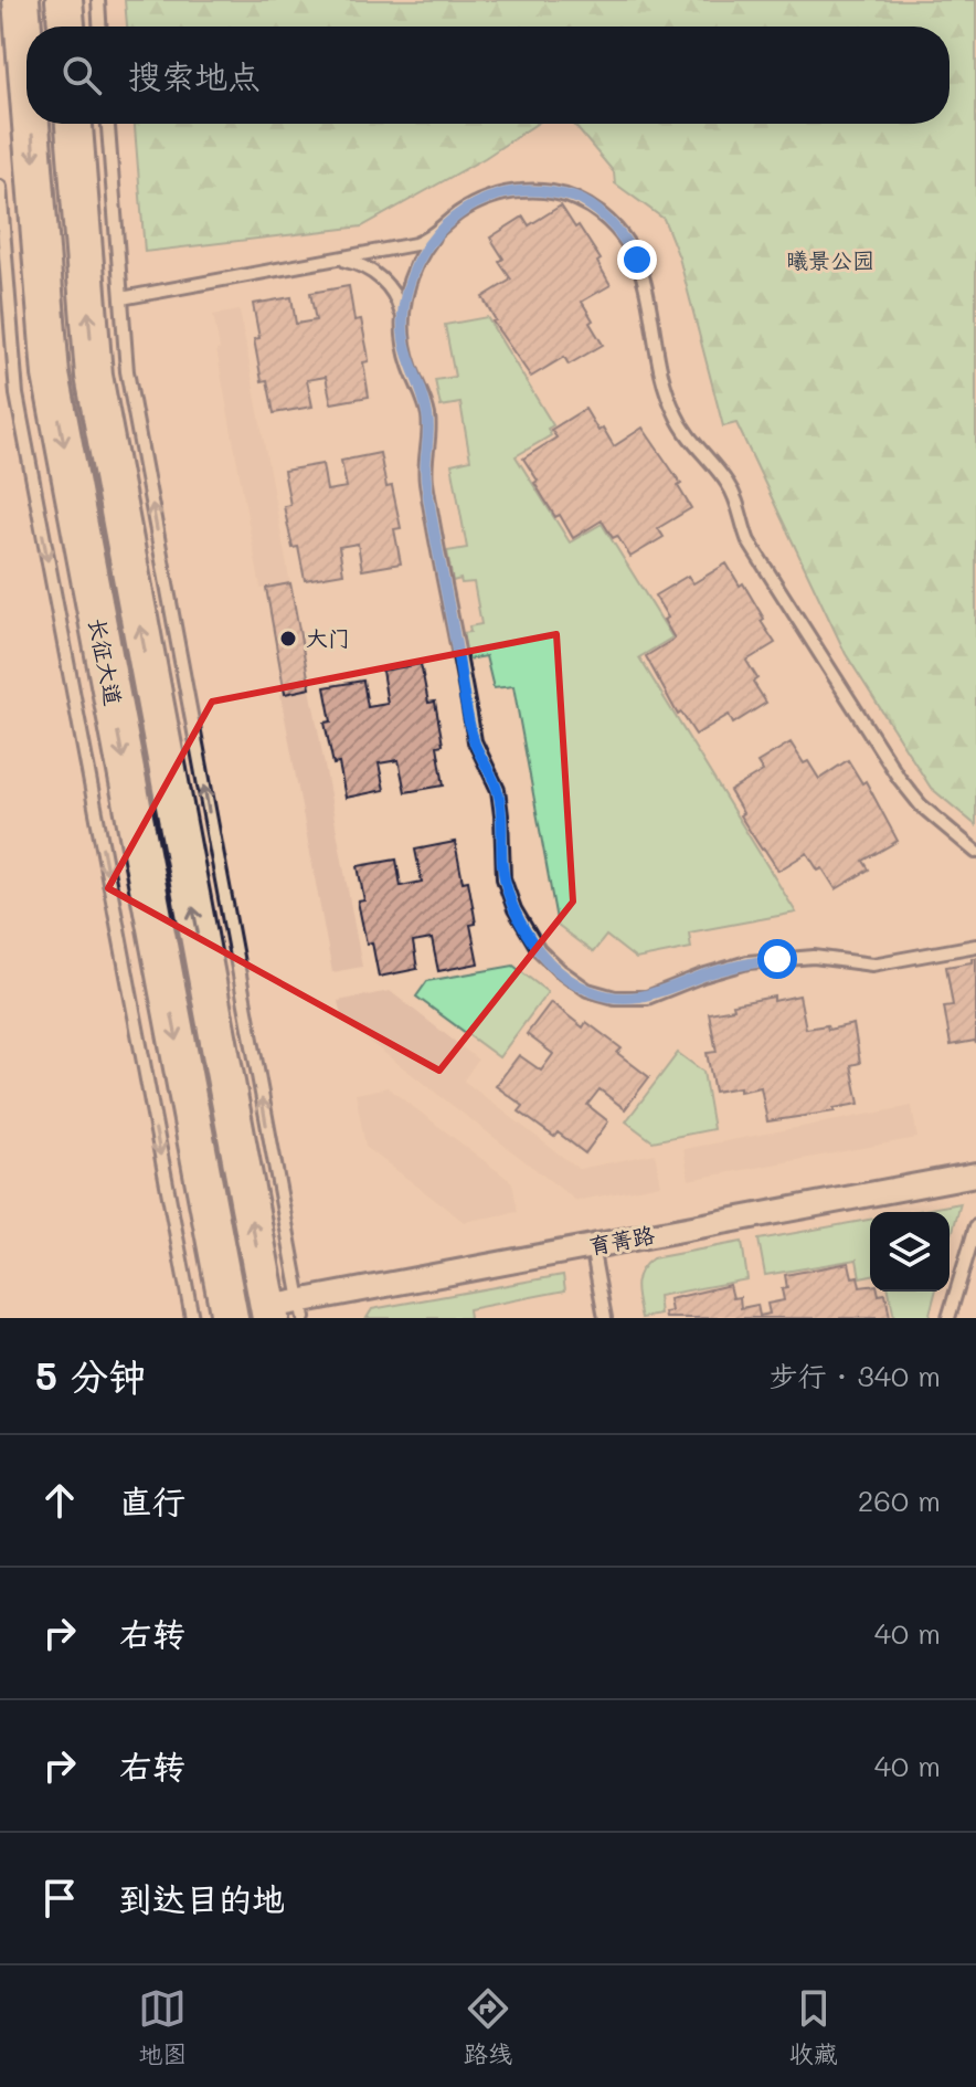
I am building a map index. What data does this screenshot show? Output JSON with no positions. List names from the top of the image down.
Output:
{
  "streets": {
    "main road": ["长征大道"],
    "street": ["育菁路"]
  },
  "crossings": [
    ["长征大道", "育菁路"]
  ],
  "parks": ["曦景公园"],
  "places": ["大门"],
  "page": {
    "search": "搜索地点",
    "heading": ["5 分钟", "步行 · 340 m"],
    "list": [
      ["直行", "260 m"],
      ["右转", "40 m"],
      ["右转", "40 m"],
      "到达目的地"
    ],
    "nav": ["地图", "路线", "收藏"]
  }
}
